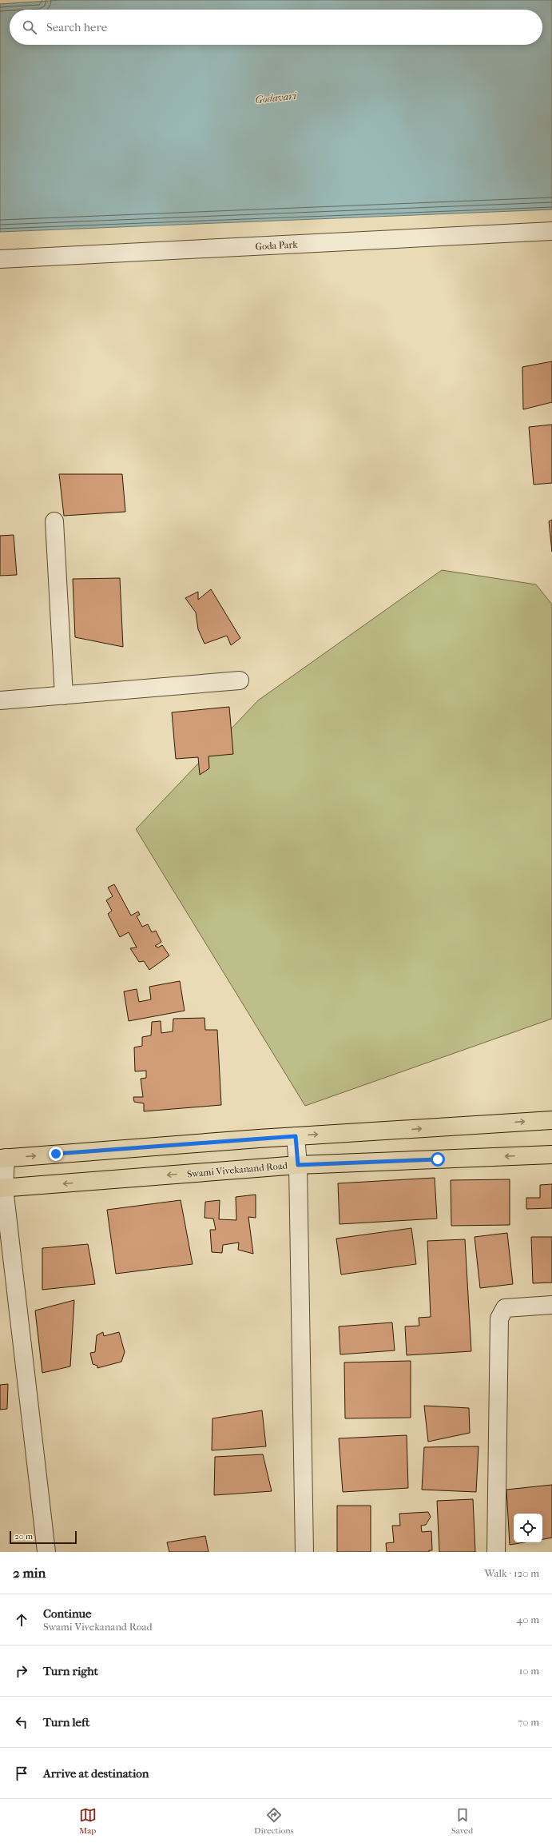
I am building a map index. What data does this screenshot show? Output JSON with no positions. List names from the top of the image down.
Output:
{
  "streets": {
    "main road": ["Swami Vivekanand Road"],
    "street": ["Goda Park"]
  },
  "water": ["Godavari"],
  "scale_bar": "20 m",
  "page": {
    "search": "Search here",
    "scale": "20 m",
    "heading": ["2 min", "Walk · 120 m"],
    "list": [
      ["Continue", "Swami Vivekanand Road", "40 m"],
      ["Turn right", "10 m"],
      ["Turn left", "70 m"],
      "Arrive at destination"
    ],
    "nav": ["Map", "Directions", "Saved"]
  }
}
